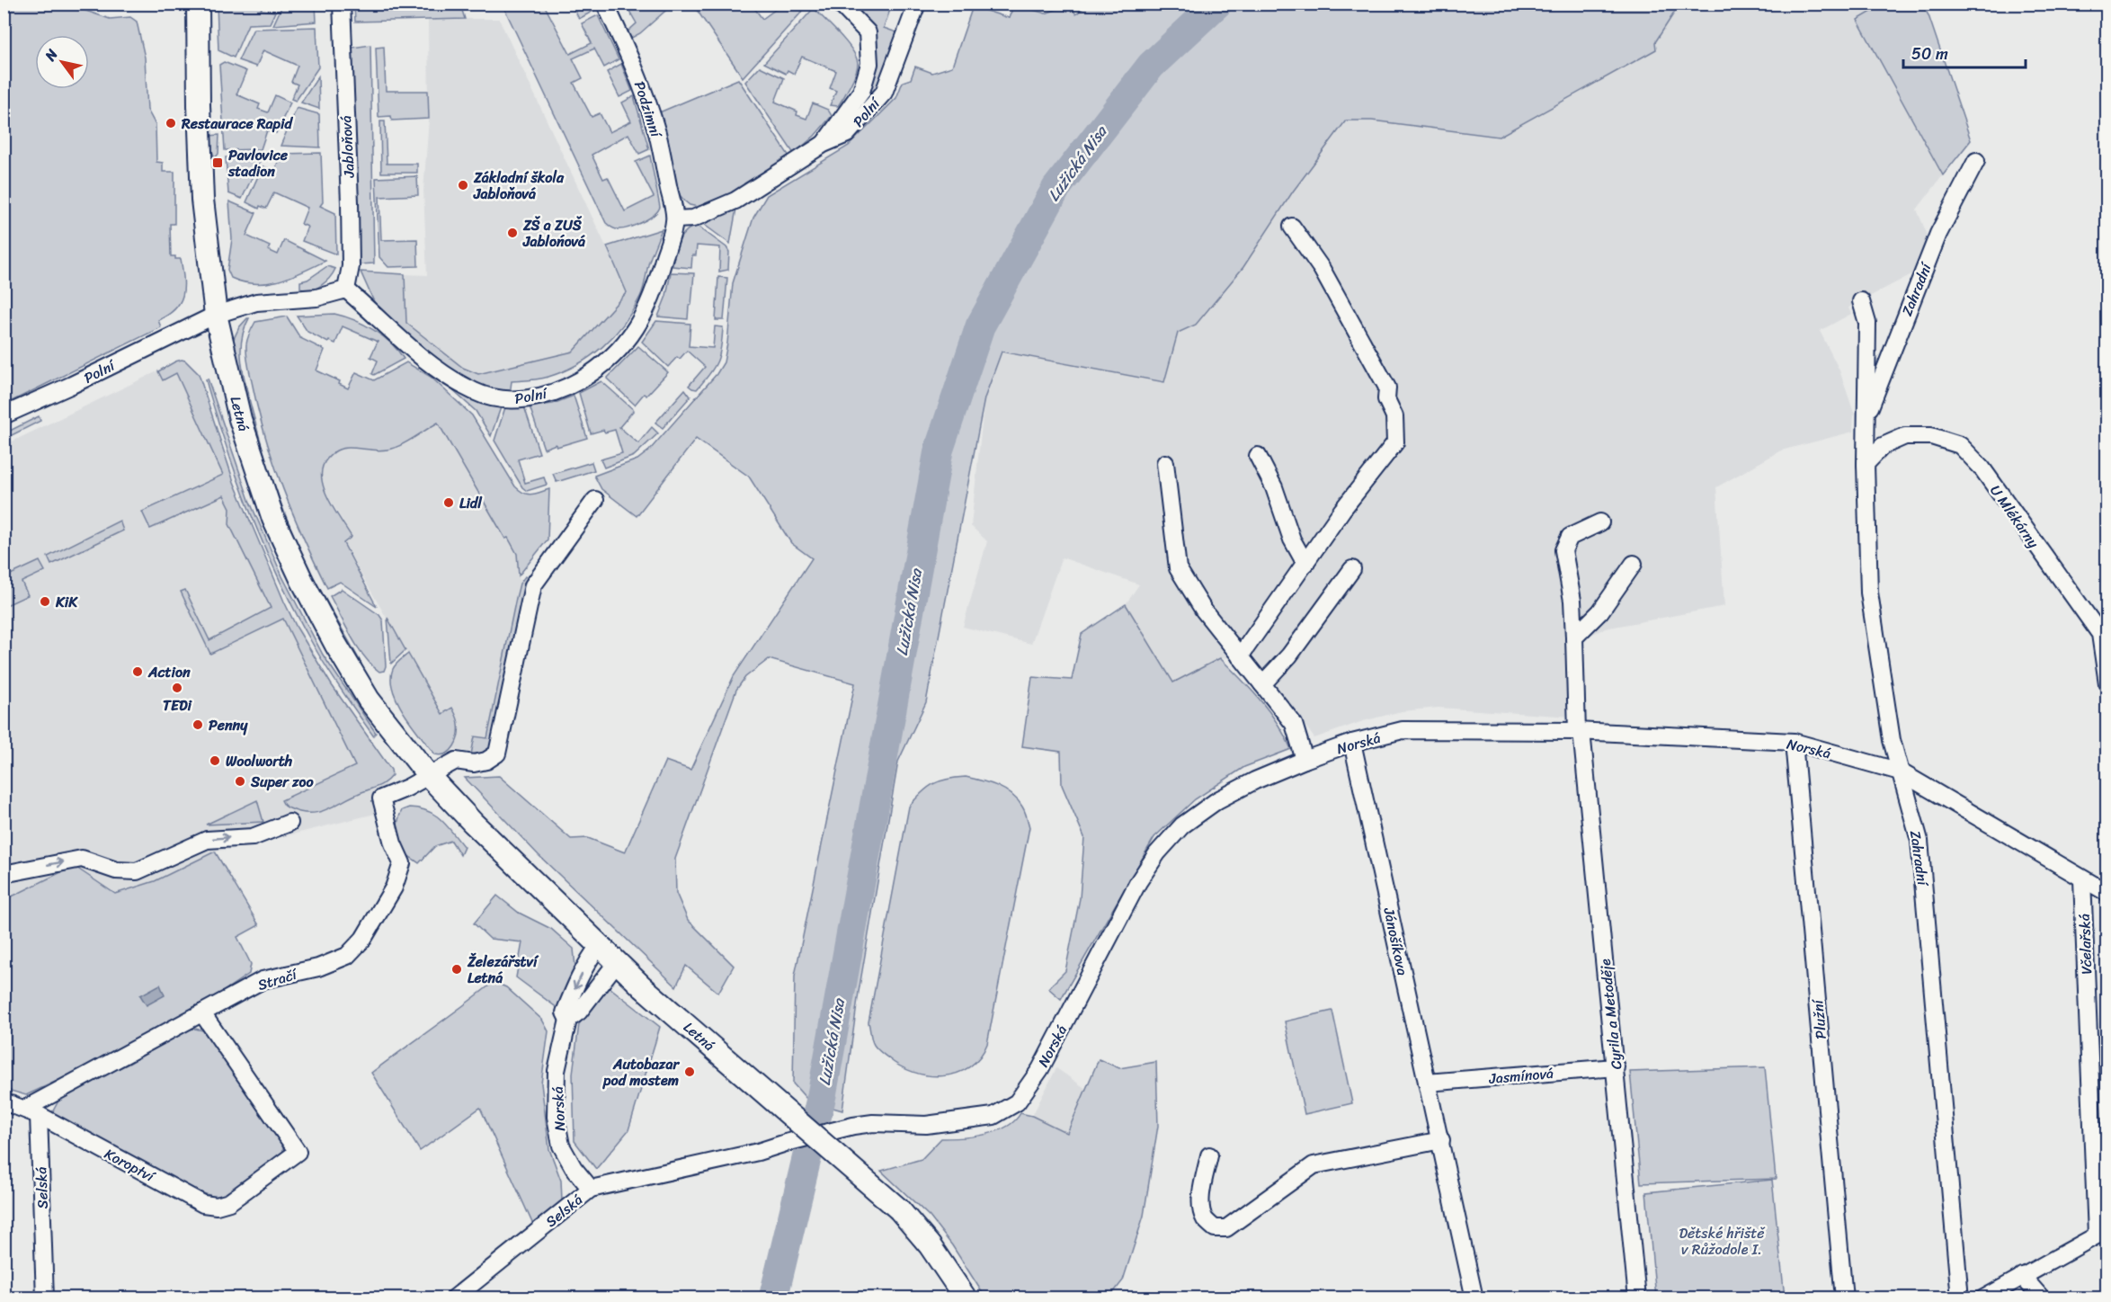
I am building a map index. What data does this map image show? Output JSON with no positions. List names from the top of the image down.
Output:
{
  "streets": {
    "street": [
      "Podzimní",
      "Polní",
      "Jabloňová",
      "Zahradní",
      "Letná",
      "U Mlékárny",
      "Norská",
      "Jánošíkova",
      "Včelařská",
      "Stračí",
      "Cyrila a Metoděje",
      "Plužní",
      "Jasmínová",
      "Koroptví",
      "Selská"
    ]
  },
  "crossings": [
    ["Podzimní", "Polní"],
    ["Polní", "Jabloňová"],
    ["Polní", "Letná"],
    ["Zahradní", "U Mlékárny"],
    ["Zahradní", "Norská"],
    ["Letná", "Norská"],
    ["Letná", "Stračí"],
    ["Norská", "Jánošíkova"],
    ["Norská", "Včelařská"],
    ["Norská", "Cyrila a Metoděje"],
    ["Norská", "Plužní"],
    ["Norská", "Selská"],
    ["Jánošíkova", "Jasmínová"],
    ["Stračí", "Koroptví"],
    ["Stračí", "Selská"],
    ["Cyrila a Metoděje", "Jasmínová"],
    ["Koroptví", "Selská"]
  ],
  "water": ["Lužická Nisa"],
  "parks": ["Dětské hřiště v Růžodole I."],
  "places": {
    "other": [
      "Restaurace Rapid",
      "Základní škola Jabloňová",
      "ZŠ a ZUŠ Jablońová",
      "Lidl",
      "KiK",
      "Action",
      "TEDi",
      "Penny",
      "Woolworth",
      "Super zoo",
      "Železářství Letná",
      "Autobazar pod mostem"
    ],
    "transit": ["Pavlovice stadion"]
  },
  "scale_bar": "50 m",
  "north": "top left"
}
